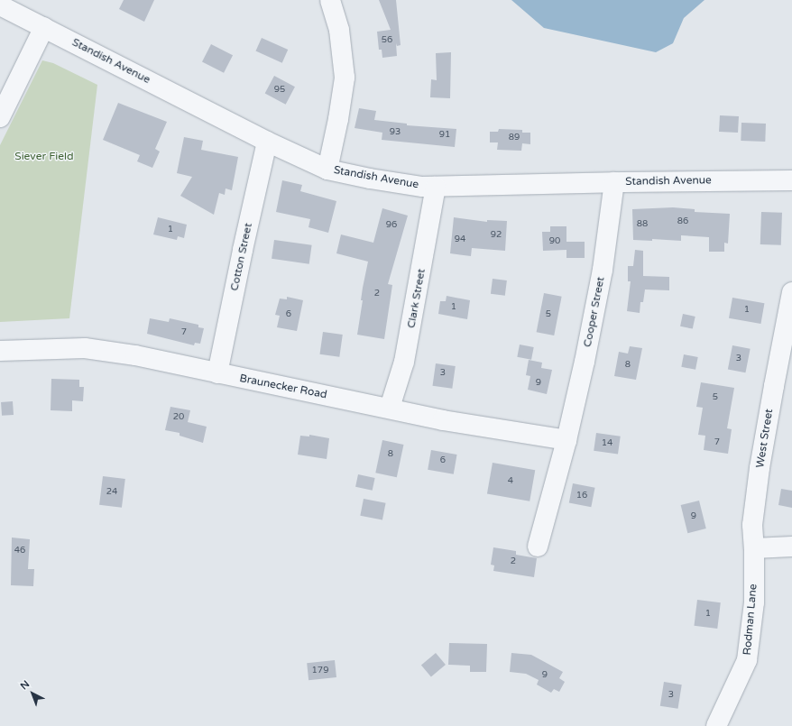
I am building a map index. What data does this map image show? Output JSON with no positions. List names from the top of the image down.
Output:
{
  "streets": {
    "street": [
      "Standish Avenue",
      "Cotton Street",
      "Clark Street",
      "Cooper Street",
      "Braunecker Road",
      "West Street",
      "Rodman Lane"
    ]
  },
  "crossings": [
    ["Standish Avenue", "Cotton Street"],
    ["Standish Avenue", "Clark Street"],
    ["Standish Avenue", "Cooper Street"],
    ["Cotton Street", "Braunecker Road"],
    ["Clark Street", "Braunecker Road"],
    ["Cooper Street", "Braunecker Road"],
    ["West Street", "Rodman Lane"]
  ],
  "parks": ["Siever Field"],
  "house_numbers": [
    "56",
    "95",
    "93",
    "91",
    "89",
    "86",
    "88",
    "96",
    "1",
    "92",
    "94",
    "90",
    "2",
    "1",
    "1",
    "6",
    "5",
    "7",
    "3",
    "8",
    "3",
    "9",
    "5",
    "20",
    "7",
    "14",
    "8",
    "6",
    "4",
    "24",
    "16",
    "9",
    "46",
    "2",
    "1",
    "179",
    "9",
    "3"
  ],
  "north": "top left"
}
